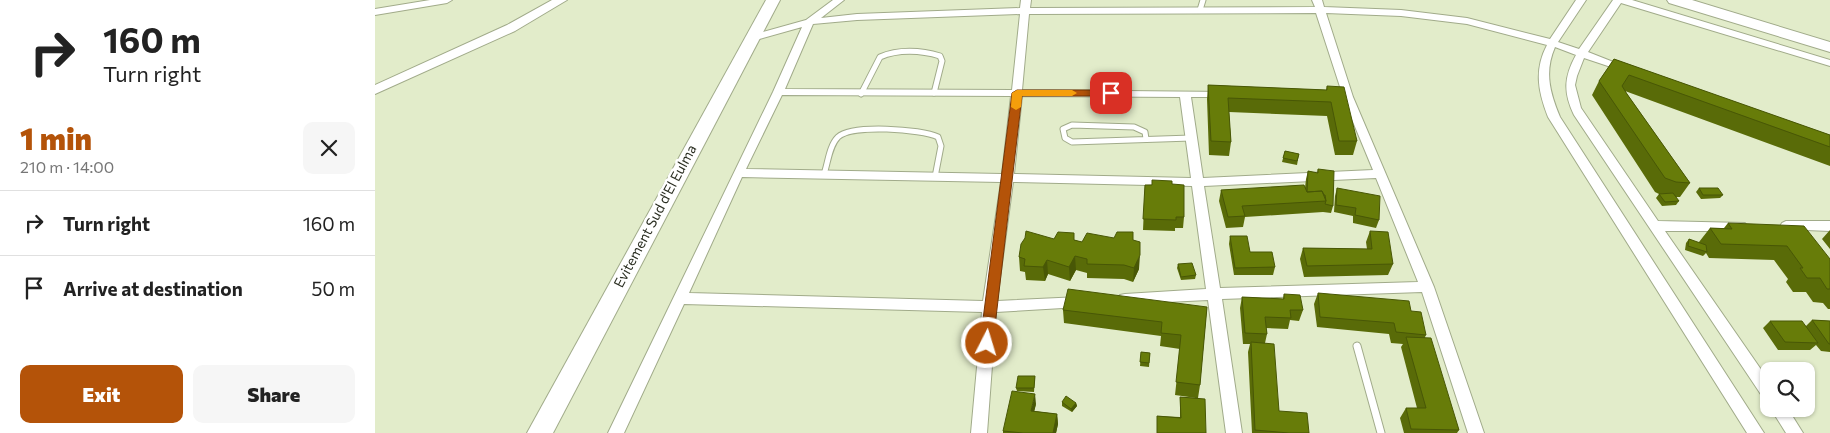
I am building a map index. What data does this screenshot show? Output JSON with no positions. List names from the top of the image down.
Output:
{
  "streets": {
    "main road": ["Evitement Sud d'El Eulma"]
  },
  "page": {
    "turn": ["160 m", "Turn right"],
    "heading": ["1 min", "210 m · 14:00"],
    "list": [
      {
        "name": "Turn right",
        "value": "160 m"
      },
      {
        "name": "Arrive at destination",
        "value": "50 m"
      }
    ],
    "buttons": ["Exit", "Share"]
  }
}
